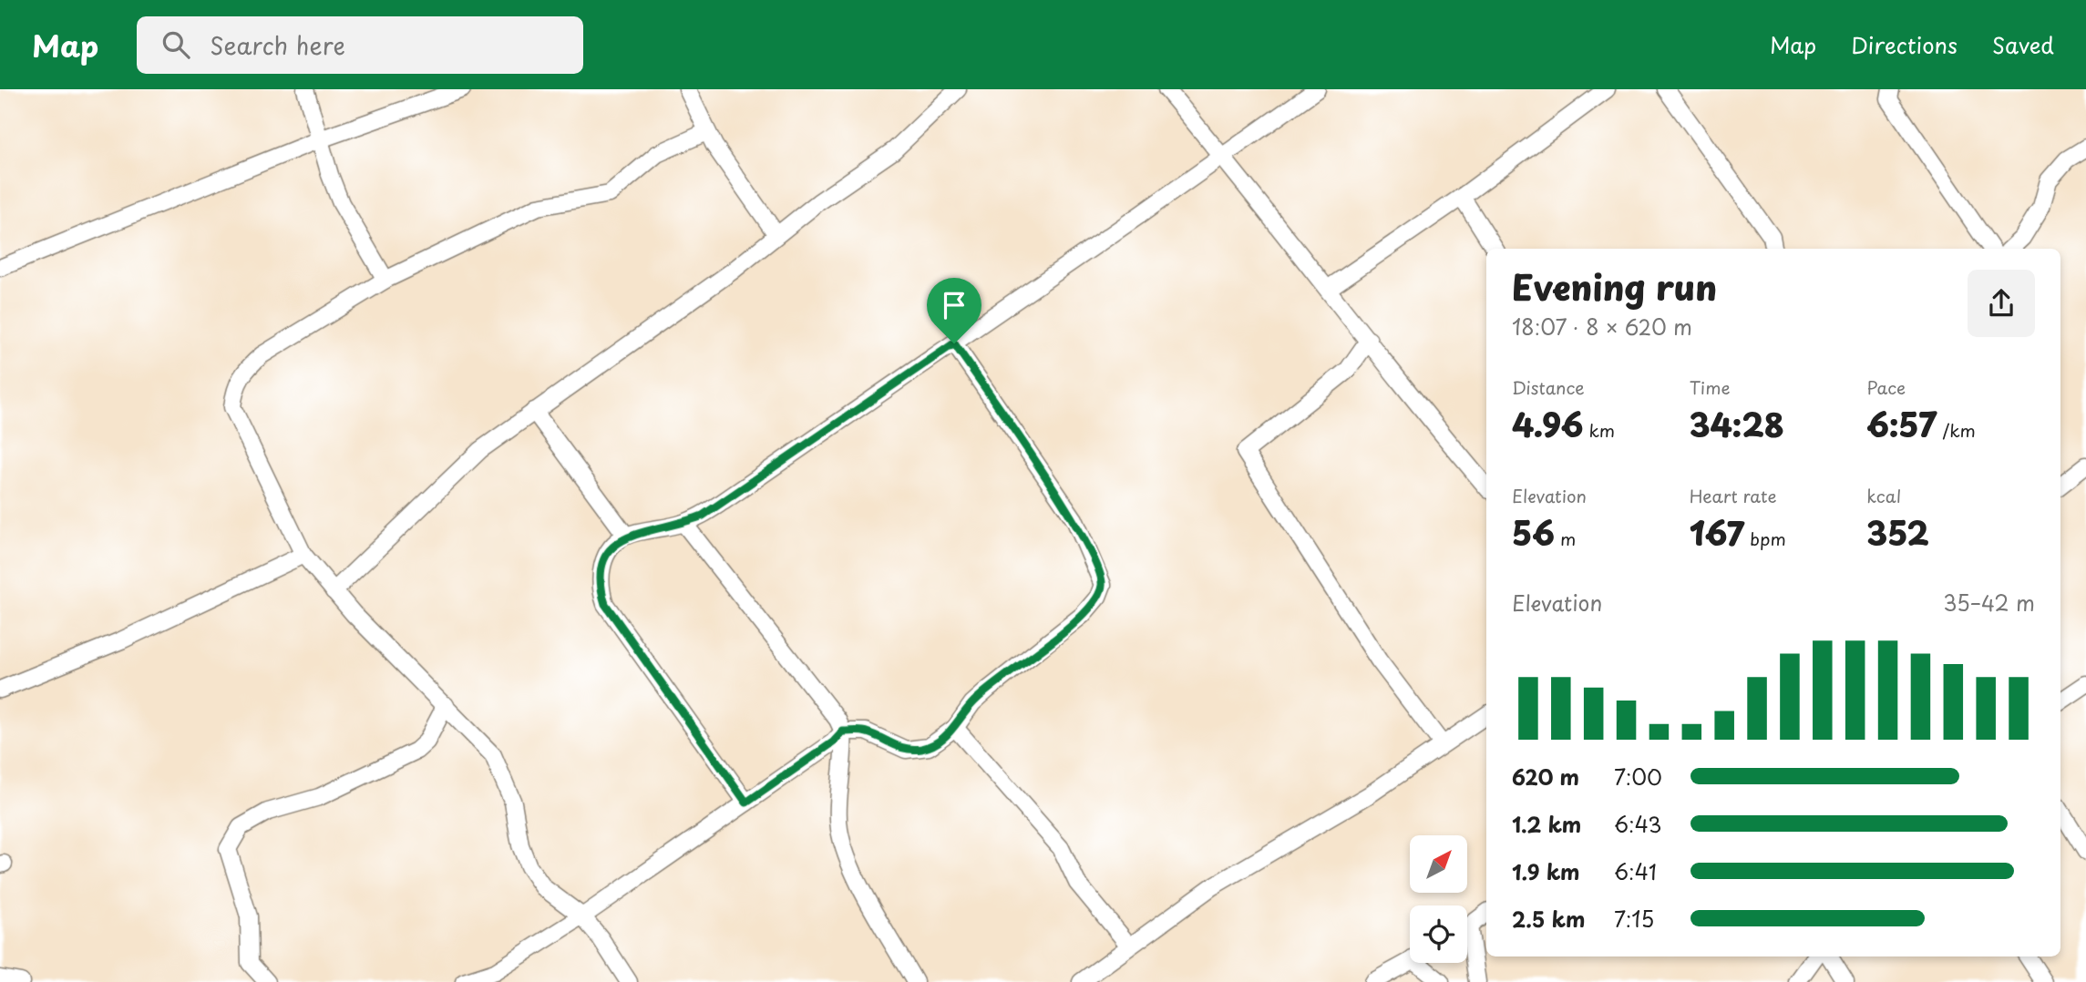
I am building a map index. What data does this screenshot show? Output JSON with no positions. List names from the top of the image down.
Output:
{
  "north": "top right",
  "page": {
    "header": "Map",
    "search": "Search here",
    "nav": ["Map", "Directions", "Saved"],
    "heading": ["Evening run", "18:07 · 8 × 620 m"],
    "stats": [
      ["Distance", "4.96 km"],
      ["Time", "34:28"],
      ["Pace", "6:57 /km"],
      ["Elevation", "56 m"],
      ["Heart rate", "167 bpm"],
      ["kcal", "352"]
    ],
    "chart": ["Elevation", "35–42 m"],
    "list": [
      {
        "name": "620 m",
        "note": "7:00"
      },
      {
        "name": "1.2 km",
        "note": "6:43"
      },
      {
        "name": "1.9 km",
        "note": "6:41"
      },
      {
        "name": "2.5 km",
        "note": "7:15"
      }
    ]
  }
}
